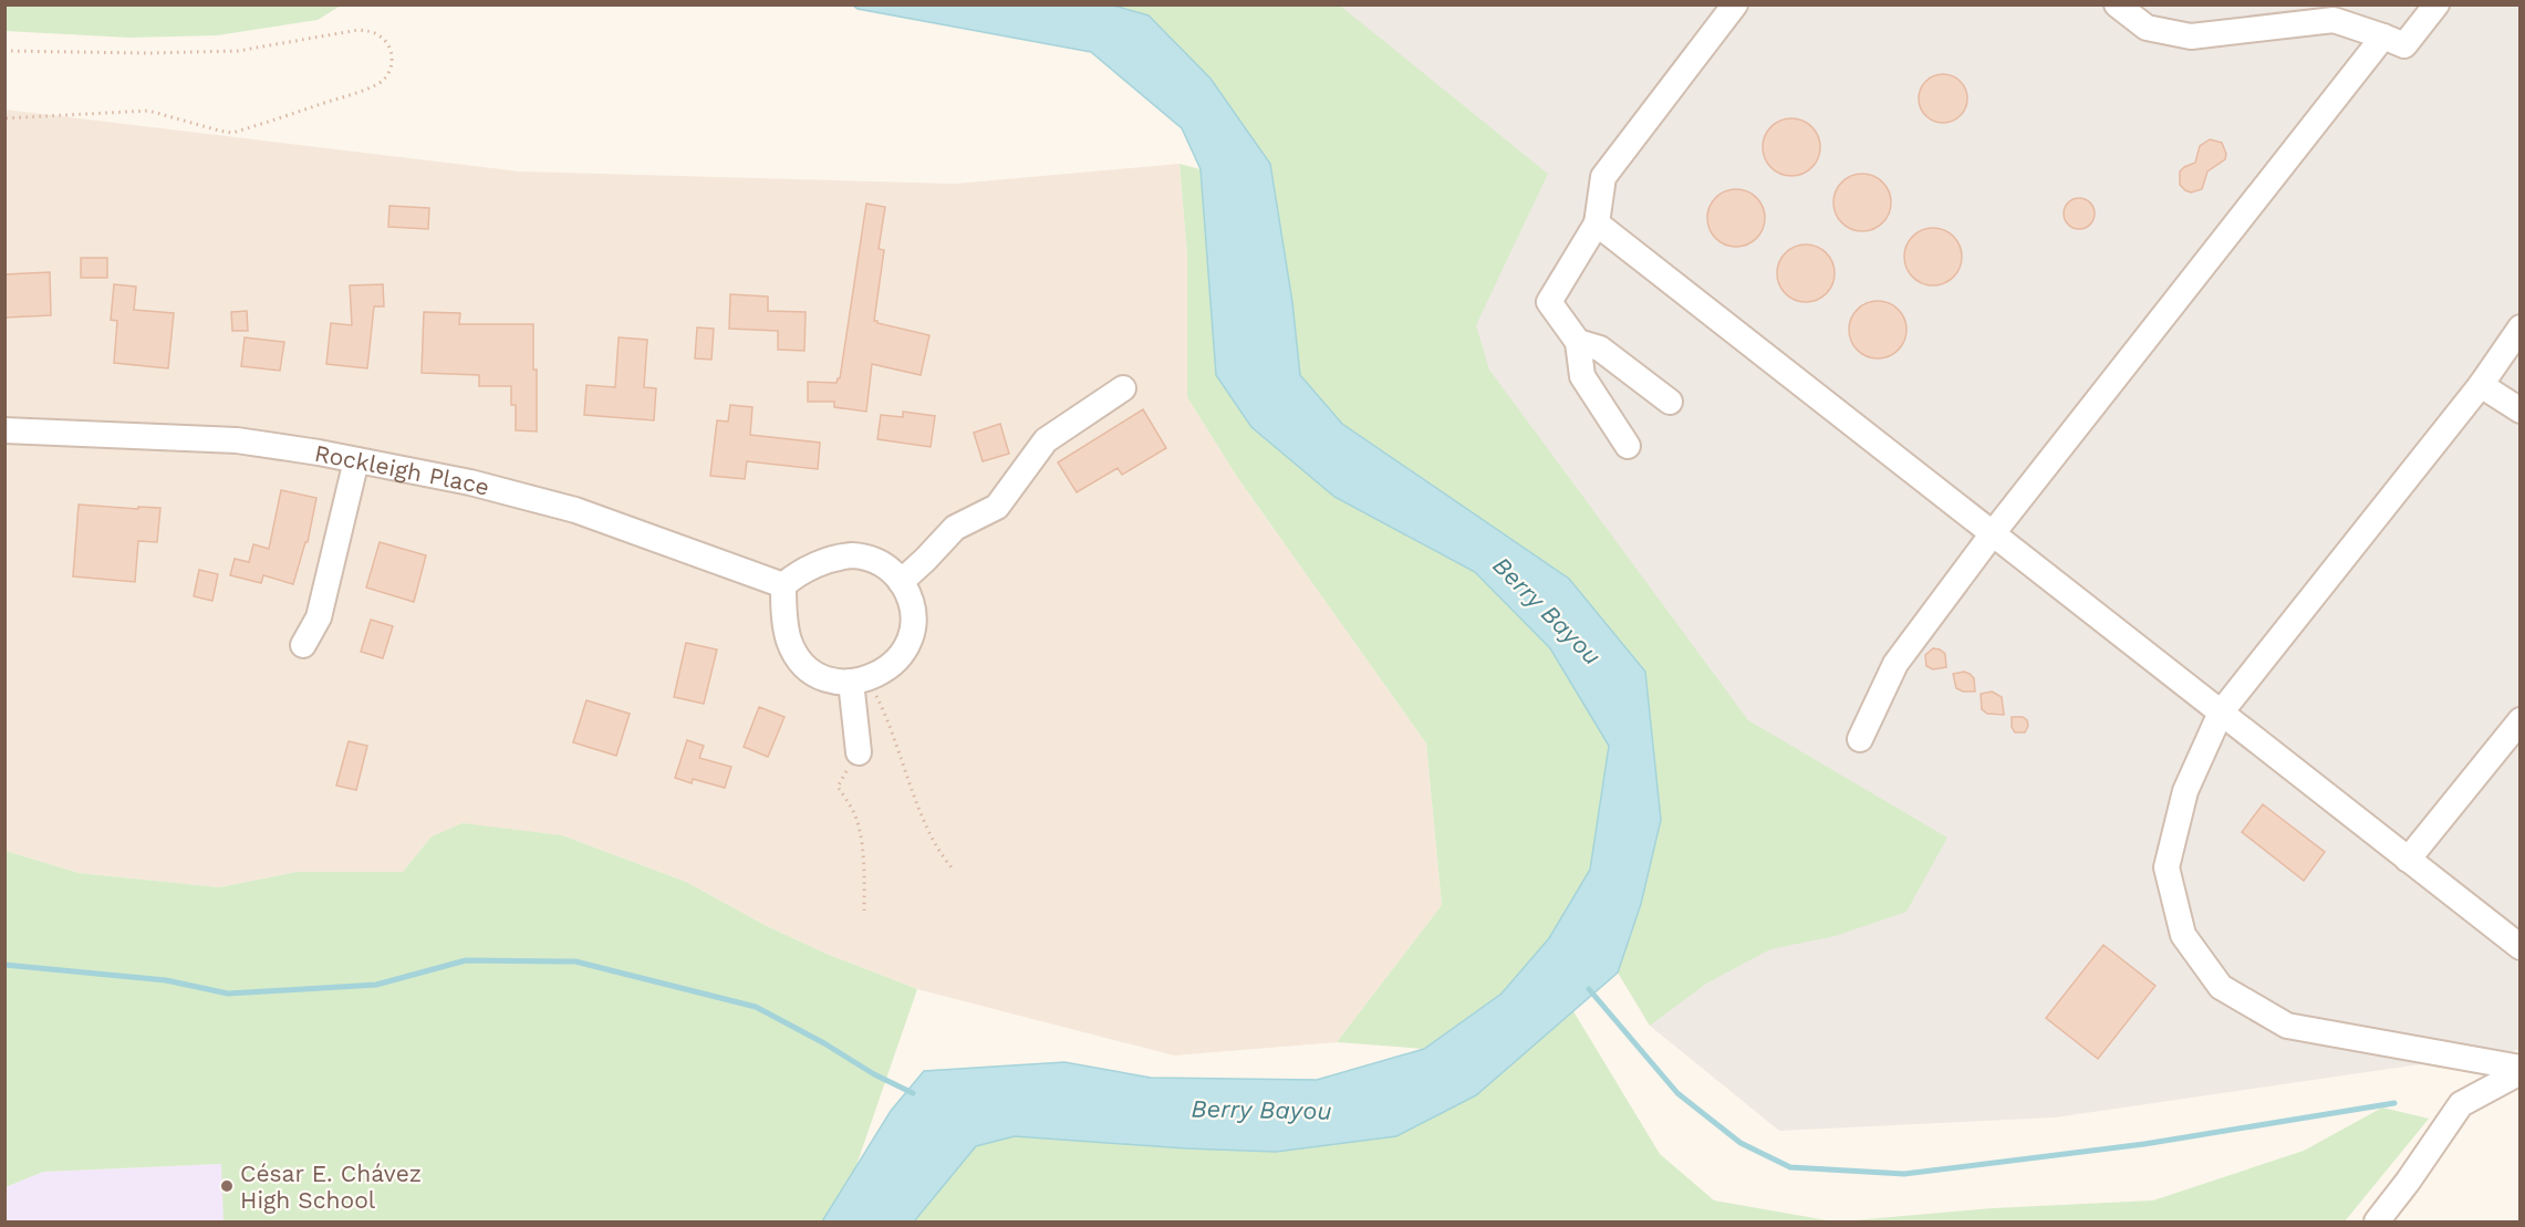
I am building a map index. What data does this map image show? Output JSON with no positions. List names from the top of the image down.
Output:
{
  "streets": {
    "street": ["Rockleigh Place"]
  },
  "water": ["Berry Bayou"],
  "places": ["César E. Chávez High School"]
}
